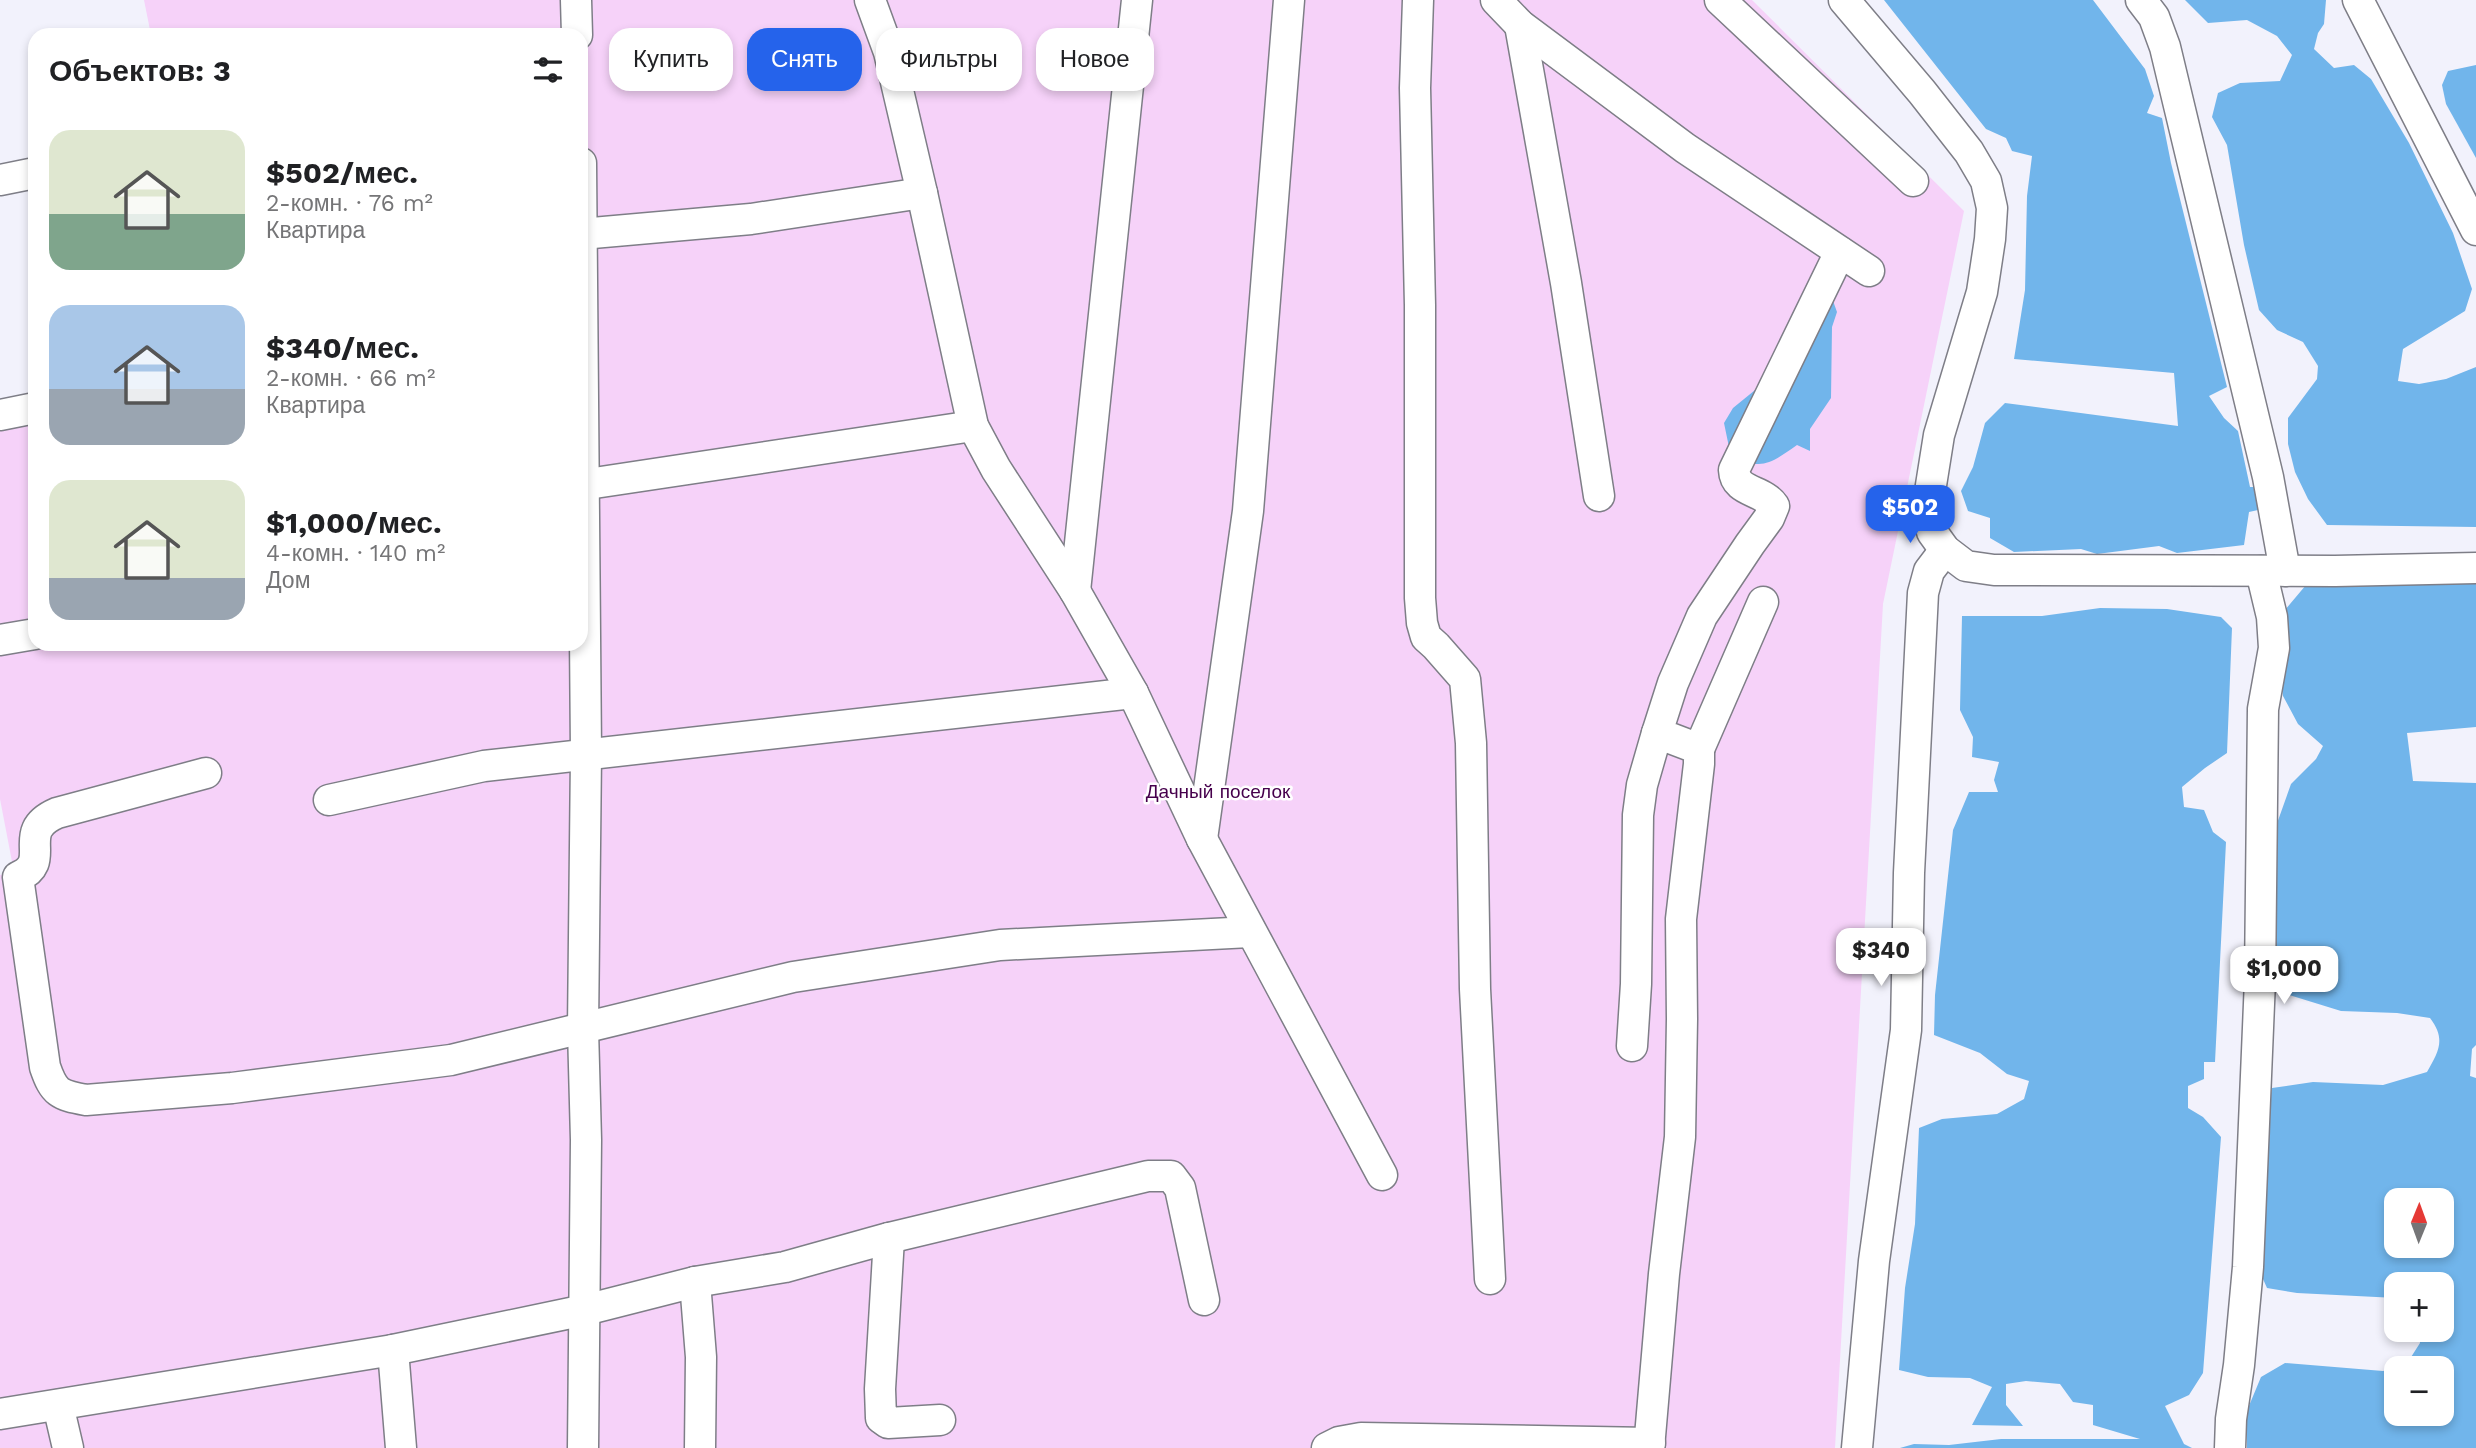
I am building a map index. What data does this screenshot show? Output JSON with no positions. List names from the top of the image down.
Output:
{
  "parks": ["Дачный поселок"],
  "north": "top",
  "page": {
    "chip": [
      "Купить",
      "Снять",
      "Фильтры",
      "Новое"
    ],
    "heading": "Объектов: 3",
    "list": [
      {
        "name": "$502/мес.",
        "note": "2-комн. · 76 m² · Квартира"
      },
      {
        "name": "$340/мес.",
        "note": "2-комн. · 66 m² · Квартира"
      },
      {
        "name": "$1,000/мес.",
        "note": "4-комн. · 140 m² · Дом"
      }
    ],
    "price": ["$502", "$340", "$1,000"],
    "map_buttons": ["+", "−"]
  }
}
